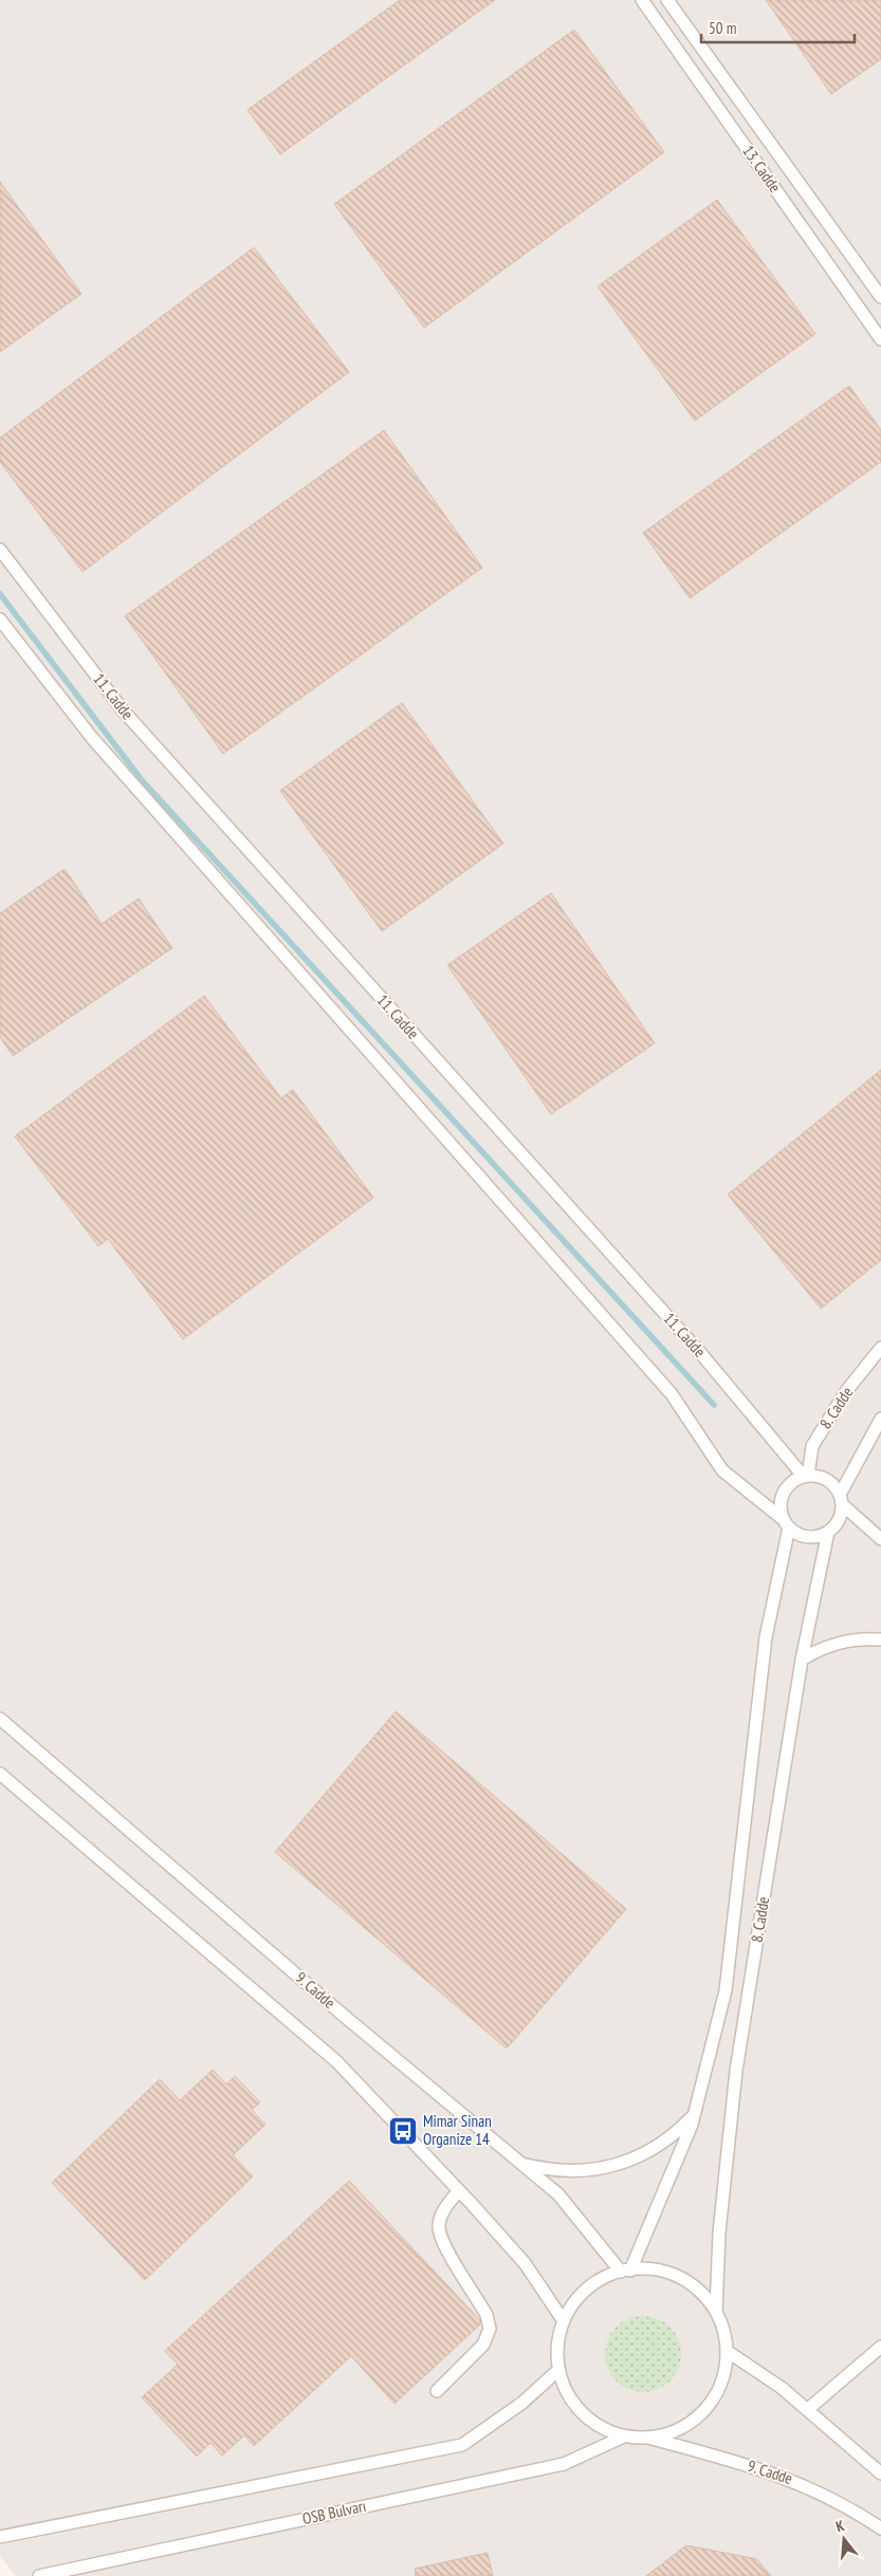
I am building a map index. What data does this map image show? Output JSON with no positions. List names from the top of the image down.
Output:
{
  "streets": {
    "lane": [
      "13. Cadde",
      "11. Cadde",
      "8. Cadde",
      "9. Cadde",
      "OSB Bulvarı"
    ]
  },
  "crossings": [
    ["11. Cadde", "8. Cadde"],
    ["8. Cadde", "9. Cadde"],
    ["8. Cadde", "OSB Bulvarı"],
    ["9. Cadde", "OSB Bulvarı"]
  ],
  "places": {
    "bus stop": ["Mimar Sinan Organize 14"]
  },
  "scale_bar": "50 m",
  "north": "top"
}
